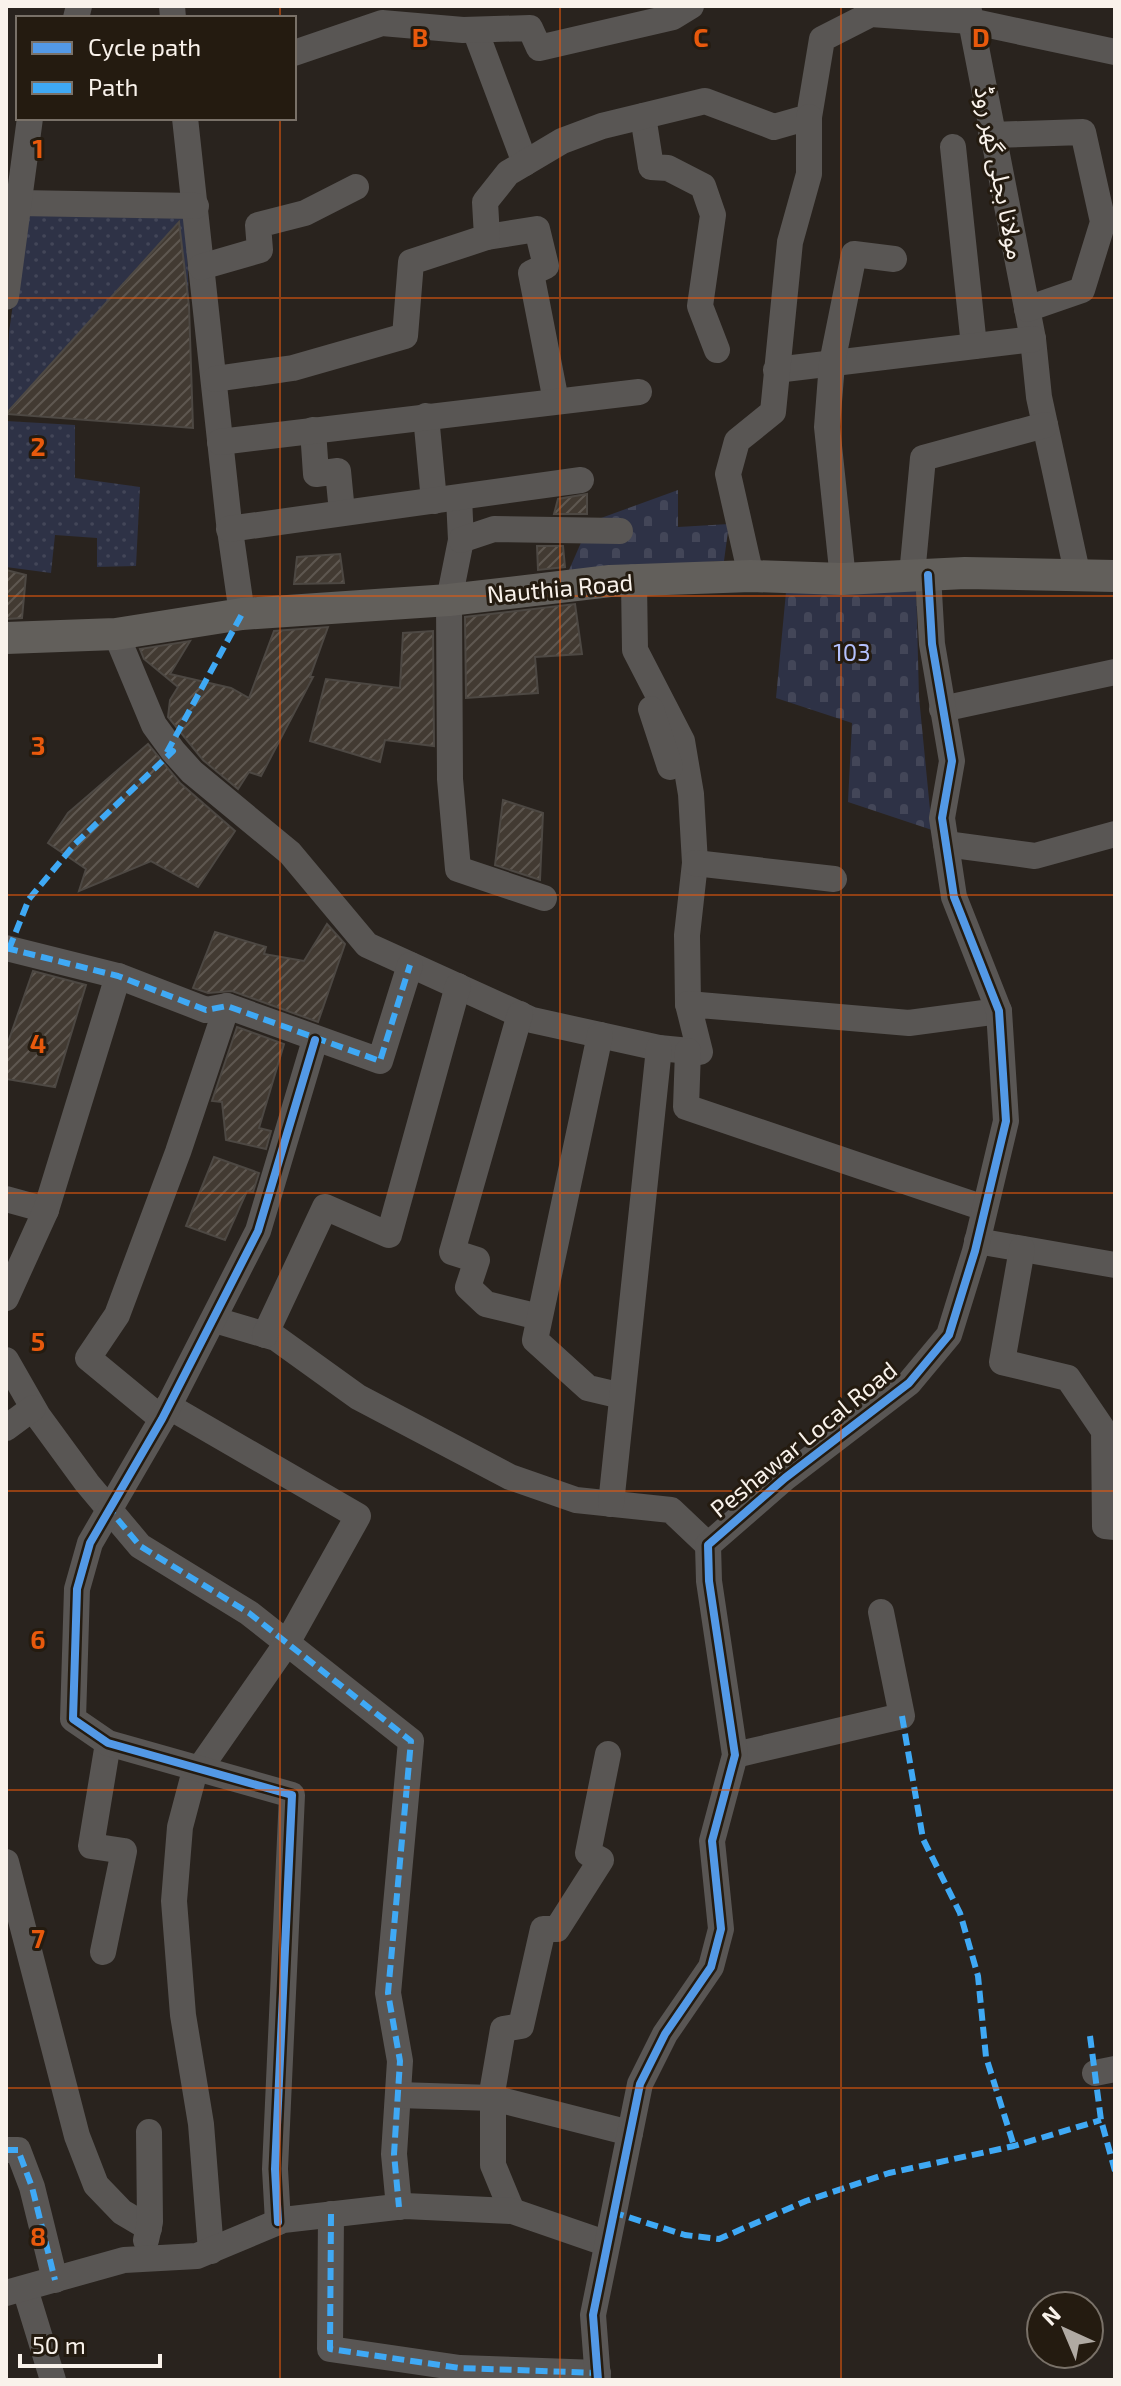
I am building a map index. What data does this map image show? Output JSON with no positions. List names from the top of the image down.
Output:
{
  "streets": {
    "main road": ["Nauthia Road"],
    "street": ["مولانا بجلی گھر روڈ", "Peshawar Local Road"]
  },
  "crossings": [
    ["مولانا بجلی گھر روڈ", "Nauthia Road"],
    ["مولانا بجلی گھر روڈ", "Peshawar Local Road"],
    ["Nauthia Road", "Peshawar Local Road"]
  ],
  "parks": ["103"],
  "legend": ["Cycle path", "Path"],
  "scale_bar": "50 m",
  "north": "top left",
  "grid": {
    "columns": ["B", "C", "D"],
    "rows": [
      "1",
      "2",
      "3",
      "4",
      "5",
      "6",
      "7",
      "8"
    ]
  }
}
